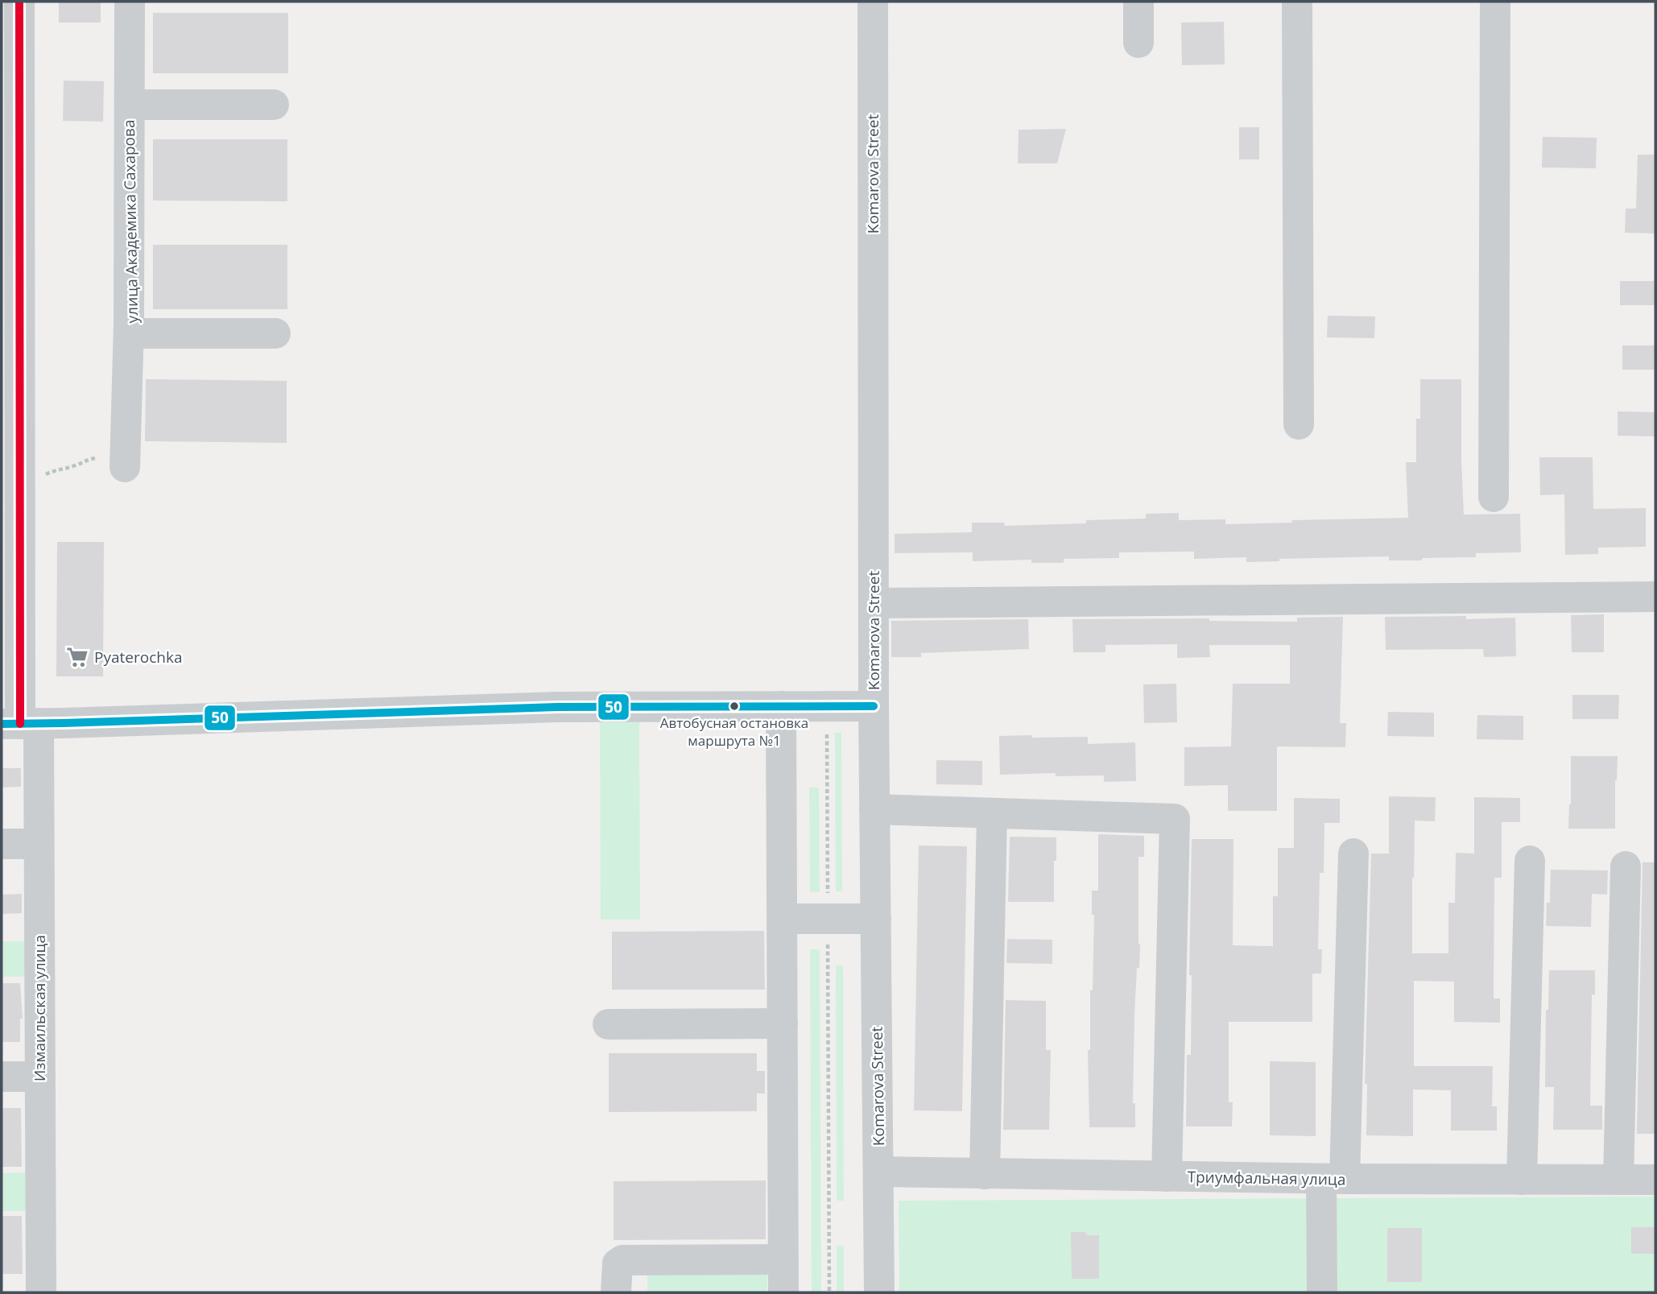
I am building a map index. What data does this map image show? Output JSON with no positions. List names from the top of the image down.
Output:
{
  "streets": {
    "street": [
      "Komarova Street",
      "улица Академика Сахарова",
      "Измаильская улица",
      "Триумфальная улица"
    ]
  },
  "crossings": [
    ["Komarova Street", "Триумфальная улица"]
  ],
  "places": {
    "supermarket": ["Pyaterochka"],
    "other": ["Автобусная остановка маршрута №1"]
  },
  "lines": ["transit line 50"]
}
